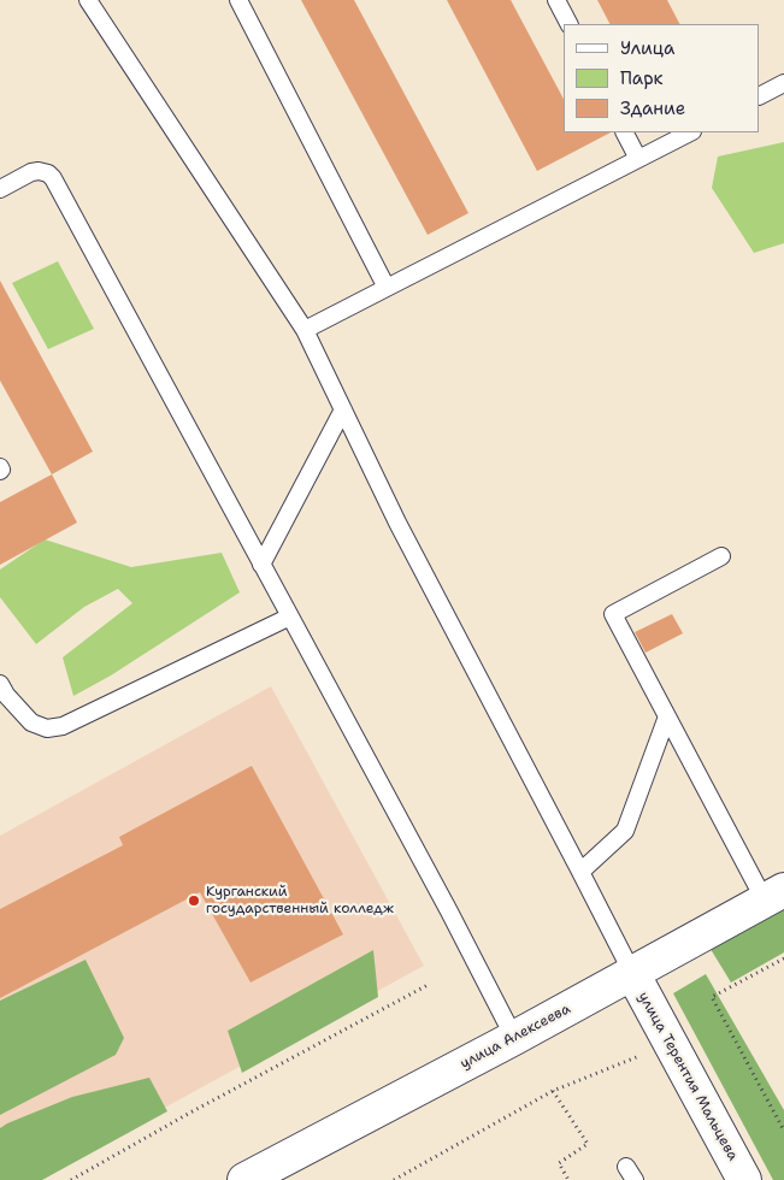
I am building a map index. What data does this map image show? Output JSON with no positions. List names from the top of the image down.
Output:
{
  "streets": {
    "street": ["улица Алексеева", "улица Терентия Мальцева"]
  },
  "crossings": [
    ["улица Алексеева", "улица Терентия Мальцева"]
  ],
  "places": ["Курганский государственный колледж"],
  "legend": ["Улица", "Парк", "Здание"]
}
